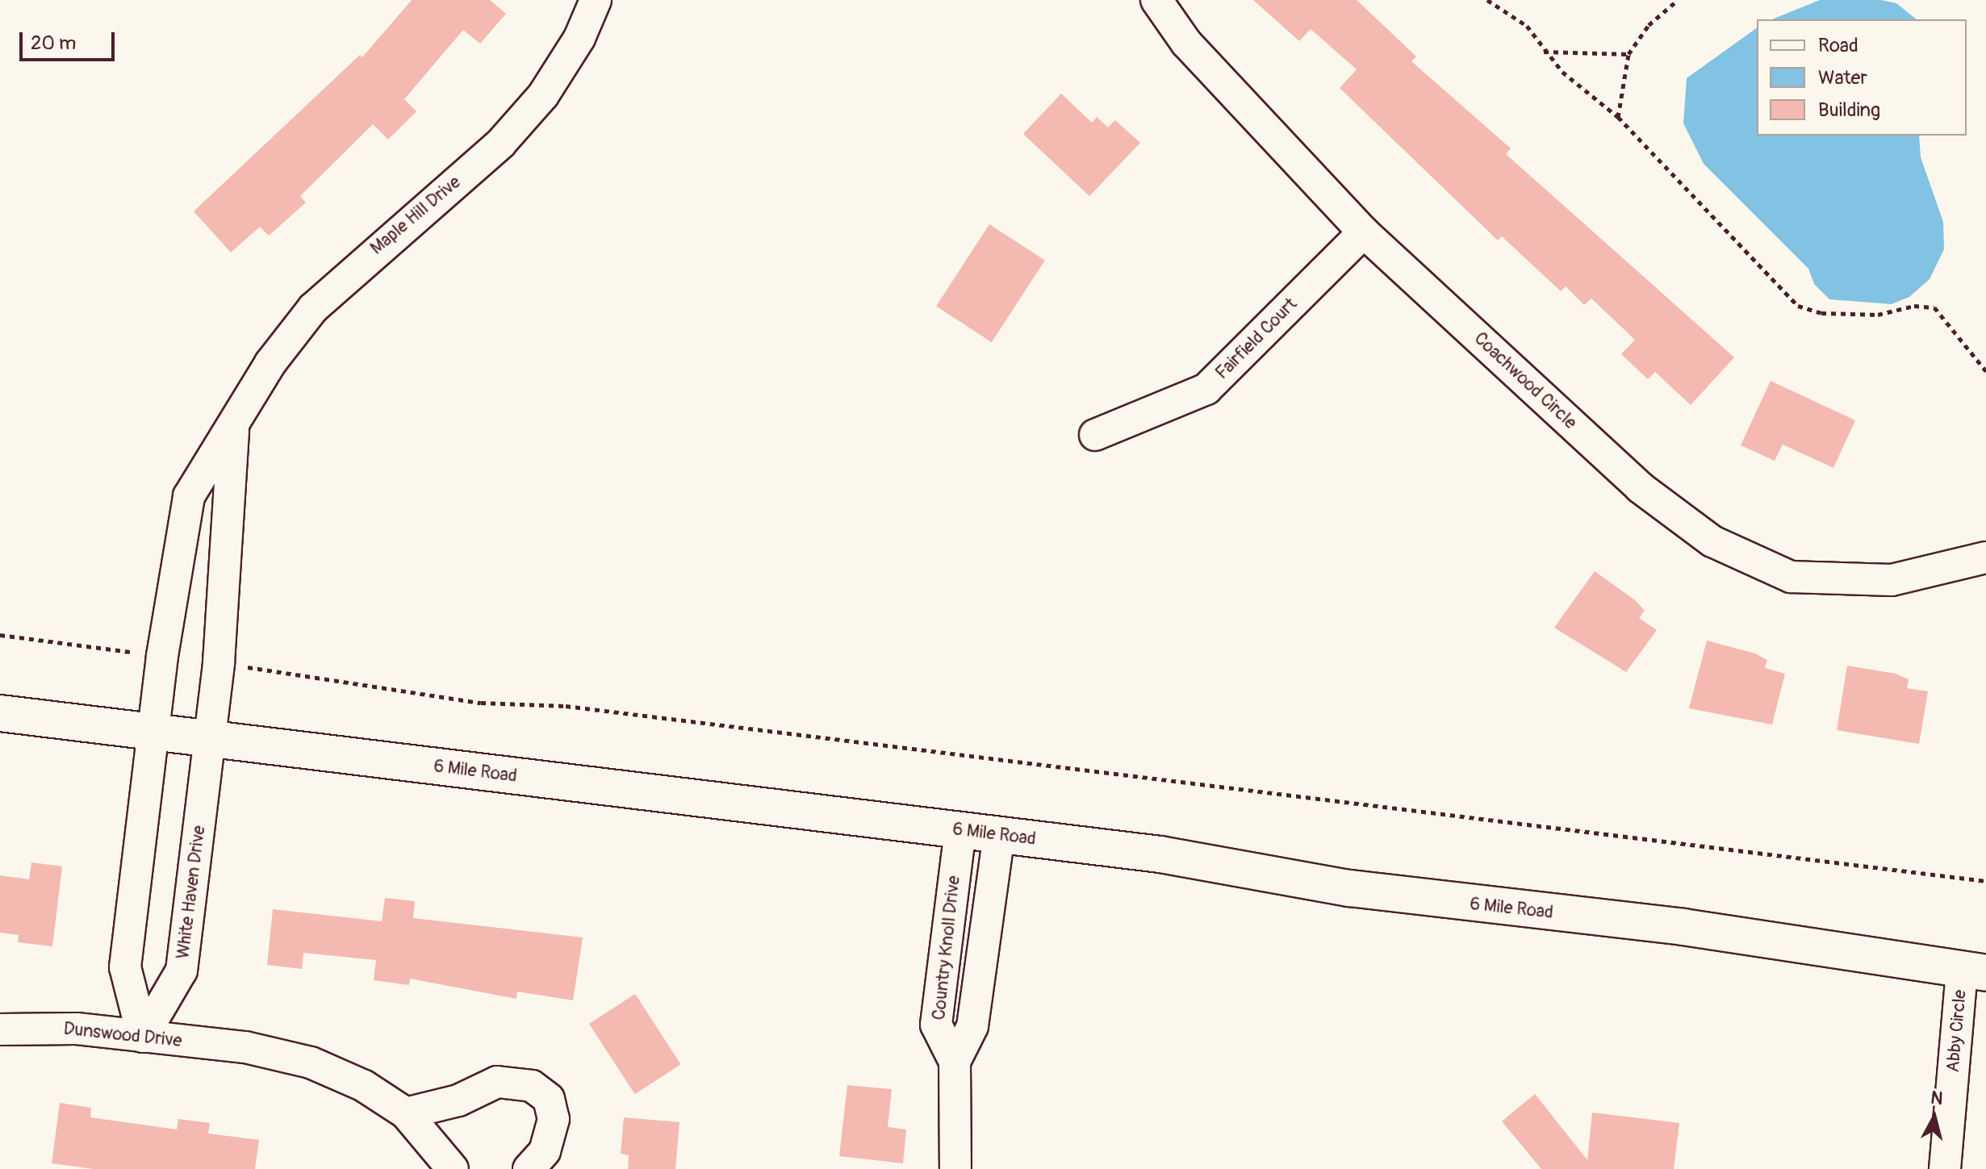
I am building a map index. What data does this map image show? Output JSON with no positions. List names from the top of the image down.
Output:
{
  "streets": {
    "street": [
      "Maple Hill Drive",
      "Fairfield Court",
      "Coachwood Circle",
      "6 Mile Road",
      "White Haven Drive",
      "Country Knoll Drive",
      "Abby Circle",
      "Dunswood Drive"
    ]
  },
  "crossings": [
    ["Maple Hill Drive", "6 Mile Road"],
    ["Maple Hill Drive", "White Haven Drive"],
    ["Fairfield Court", "Coachwood Circle"],
    ["6 Mile Road", "White Haven Drive"],
    ["6 Mile Road", "Country Knoll Drive"],
    ["6 Mile Road", "Abby Circle"],
    ["White Haven Drive", "Dunswood Drive"]
  ],
  "legend": ["Road", "Water", "Building"],
  "scale_bar": "20 m",
  "north": "top"
}
